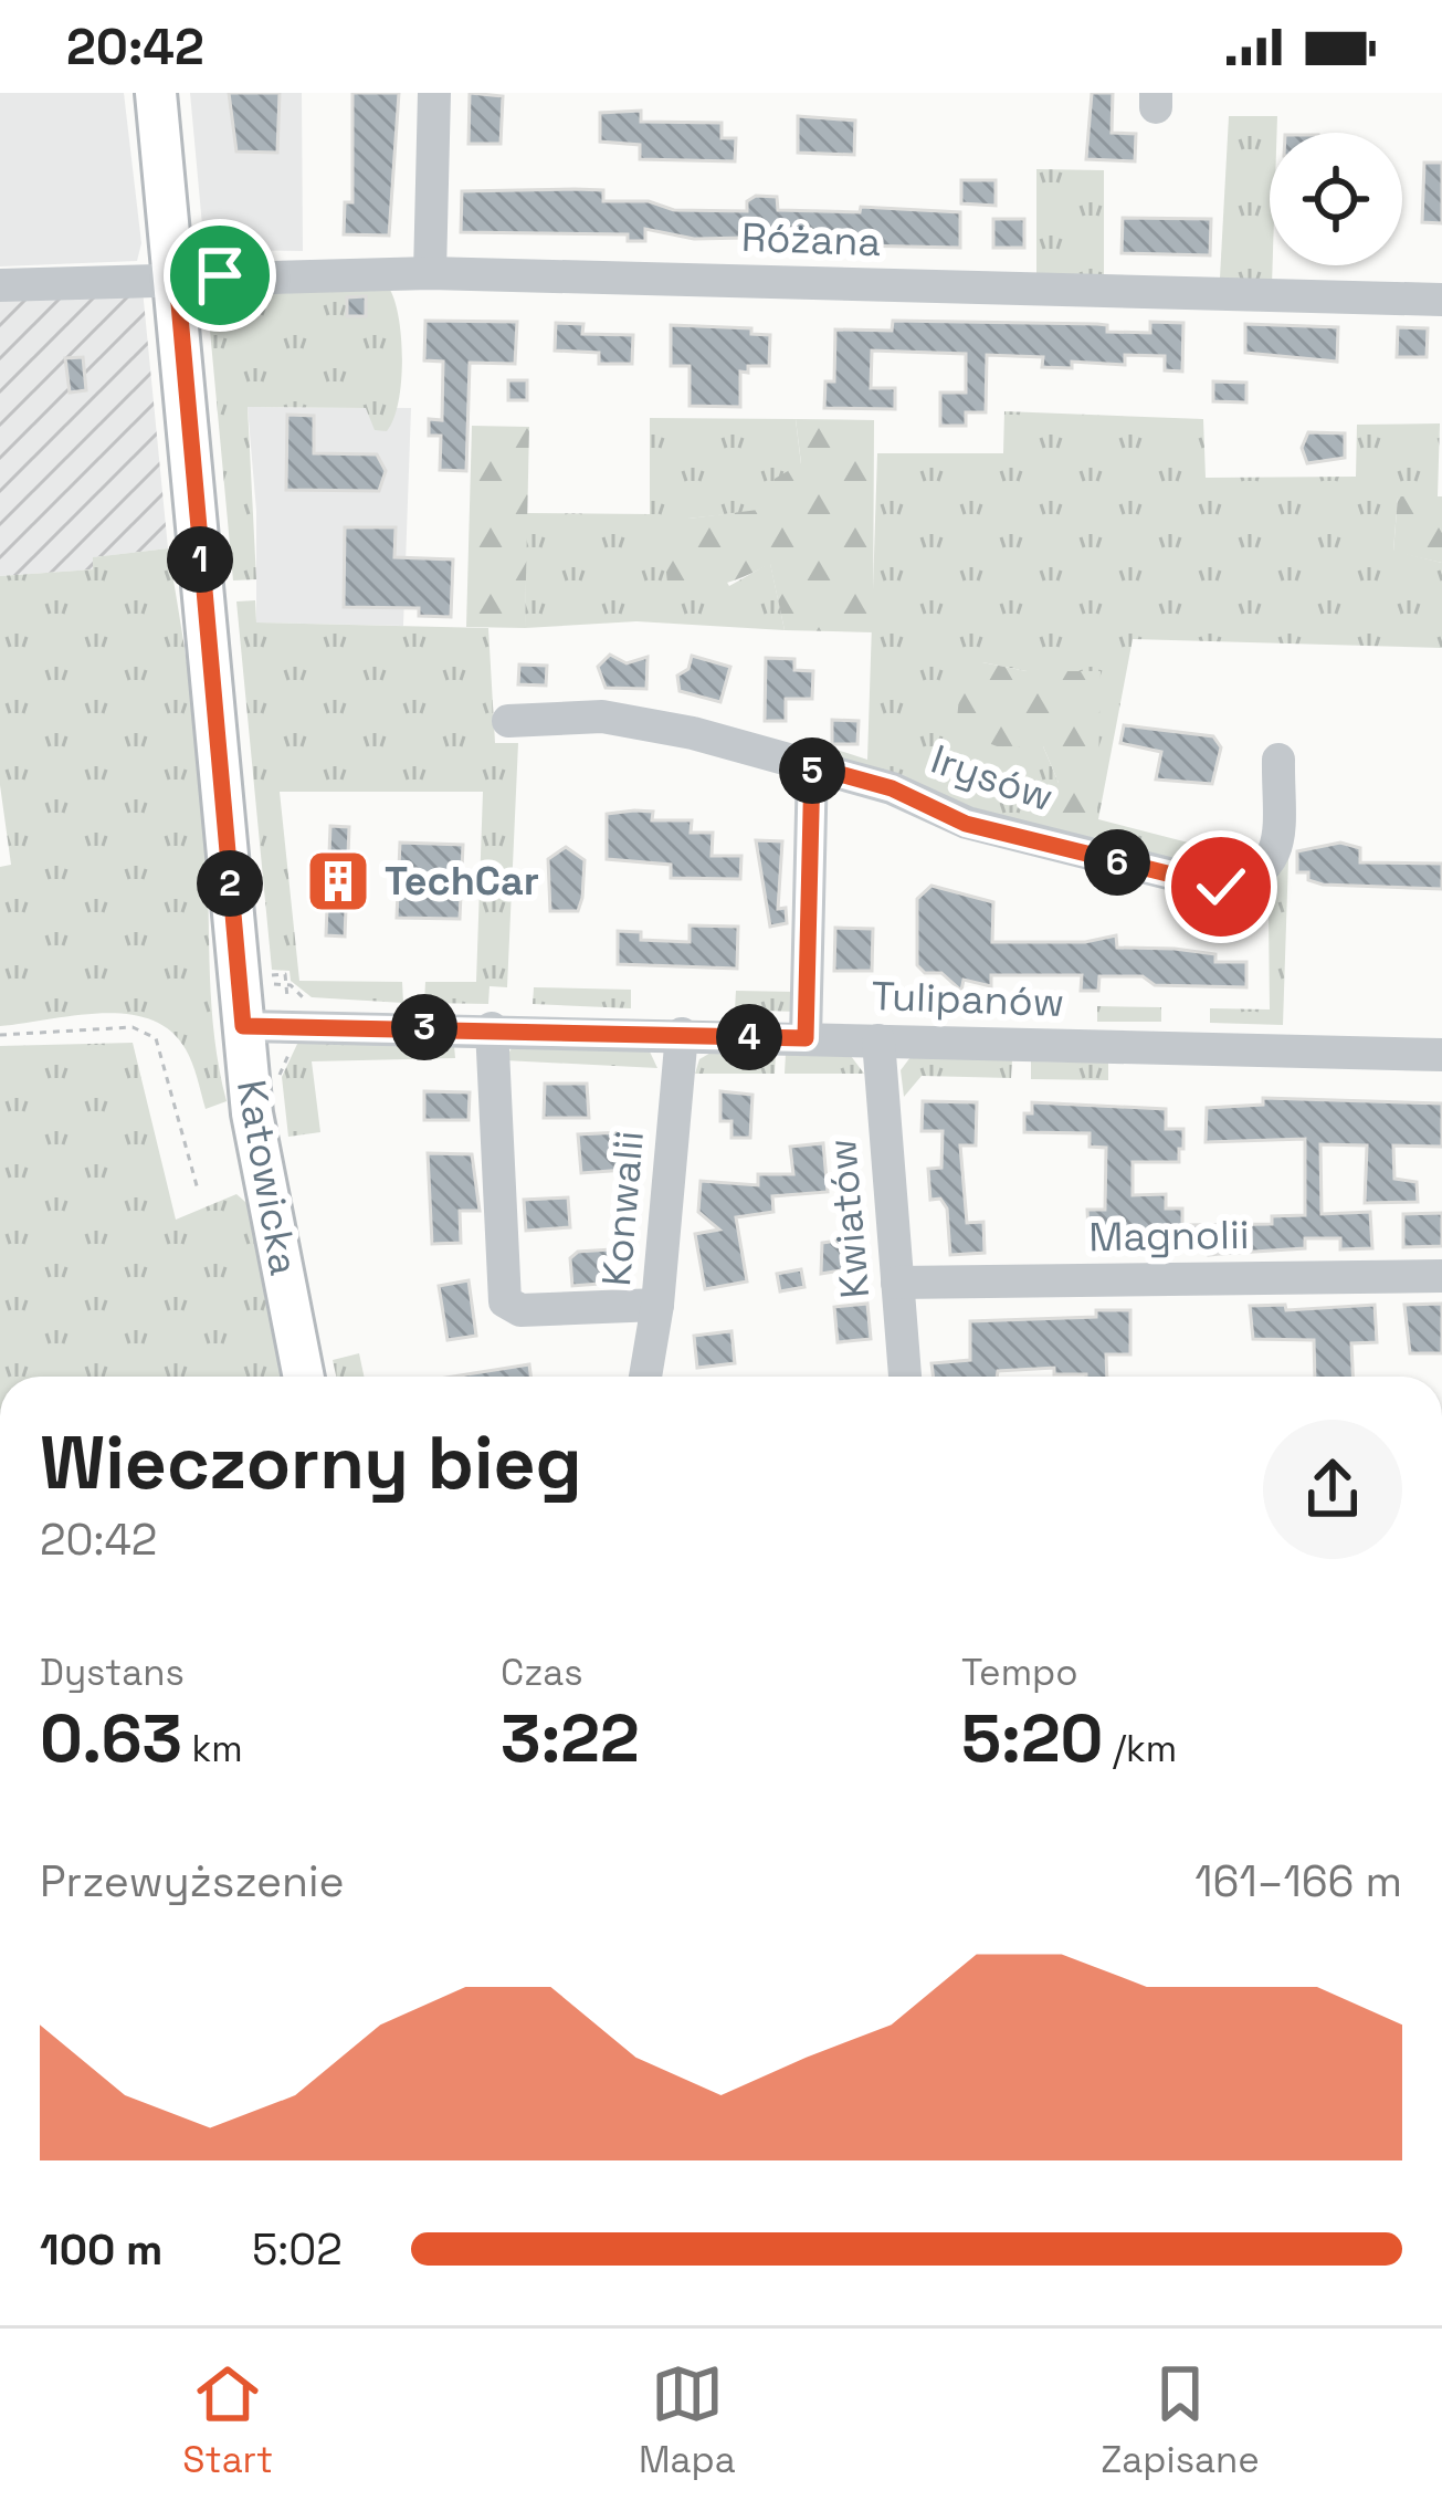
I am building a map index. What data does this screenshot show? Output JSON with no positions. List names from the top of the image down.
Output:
{
  "streets": {
    "main road": ["Katowicka"],
    "street": [
      "Różana",
      "Irysów",
      "Tulipanów",
      "Konwalii",
      "Kwiatów",
      "Magnolii"
    ]
  },
  "crossings": [
    ["Różana", "Katowicka"],
    ["Tulipanów", "Katowicka"],
    ["Tulipanów", "Konwalii"],
    ["Tulipanów", "Kwiatów"],
    ["Kwiatów", "Magnolii"]
  ],
  "places": {
    "building": ["TechCar"]
  },
  "page": {
    "status": "20:42",
    "pins": [
      "1",
      "5",
      "6",
      "2",
      "3",
      "4"
    ],
    "heading": ["Wieczorny bieg", "20:42"],
    "stats": [
      ["Dystans", "0.63 km"],
      ["Czas", "3:22"],
      ["Tempo", "5:20 /km"]
    ],
    "chart": ["Przewyższenie", "161–166 m"],
    "list": [
      {
        "name": "100 m",
        "note": "5:02"
      }
    ],
    "tabs": ["Start", "Mapa", "Zapisane"]
  }
}
